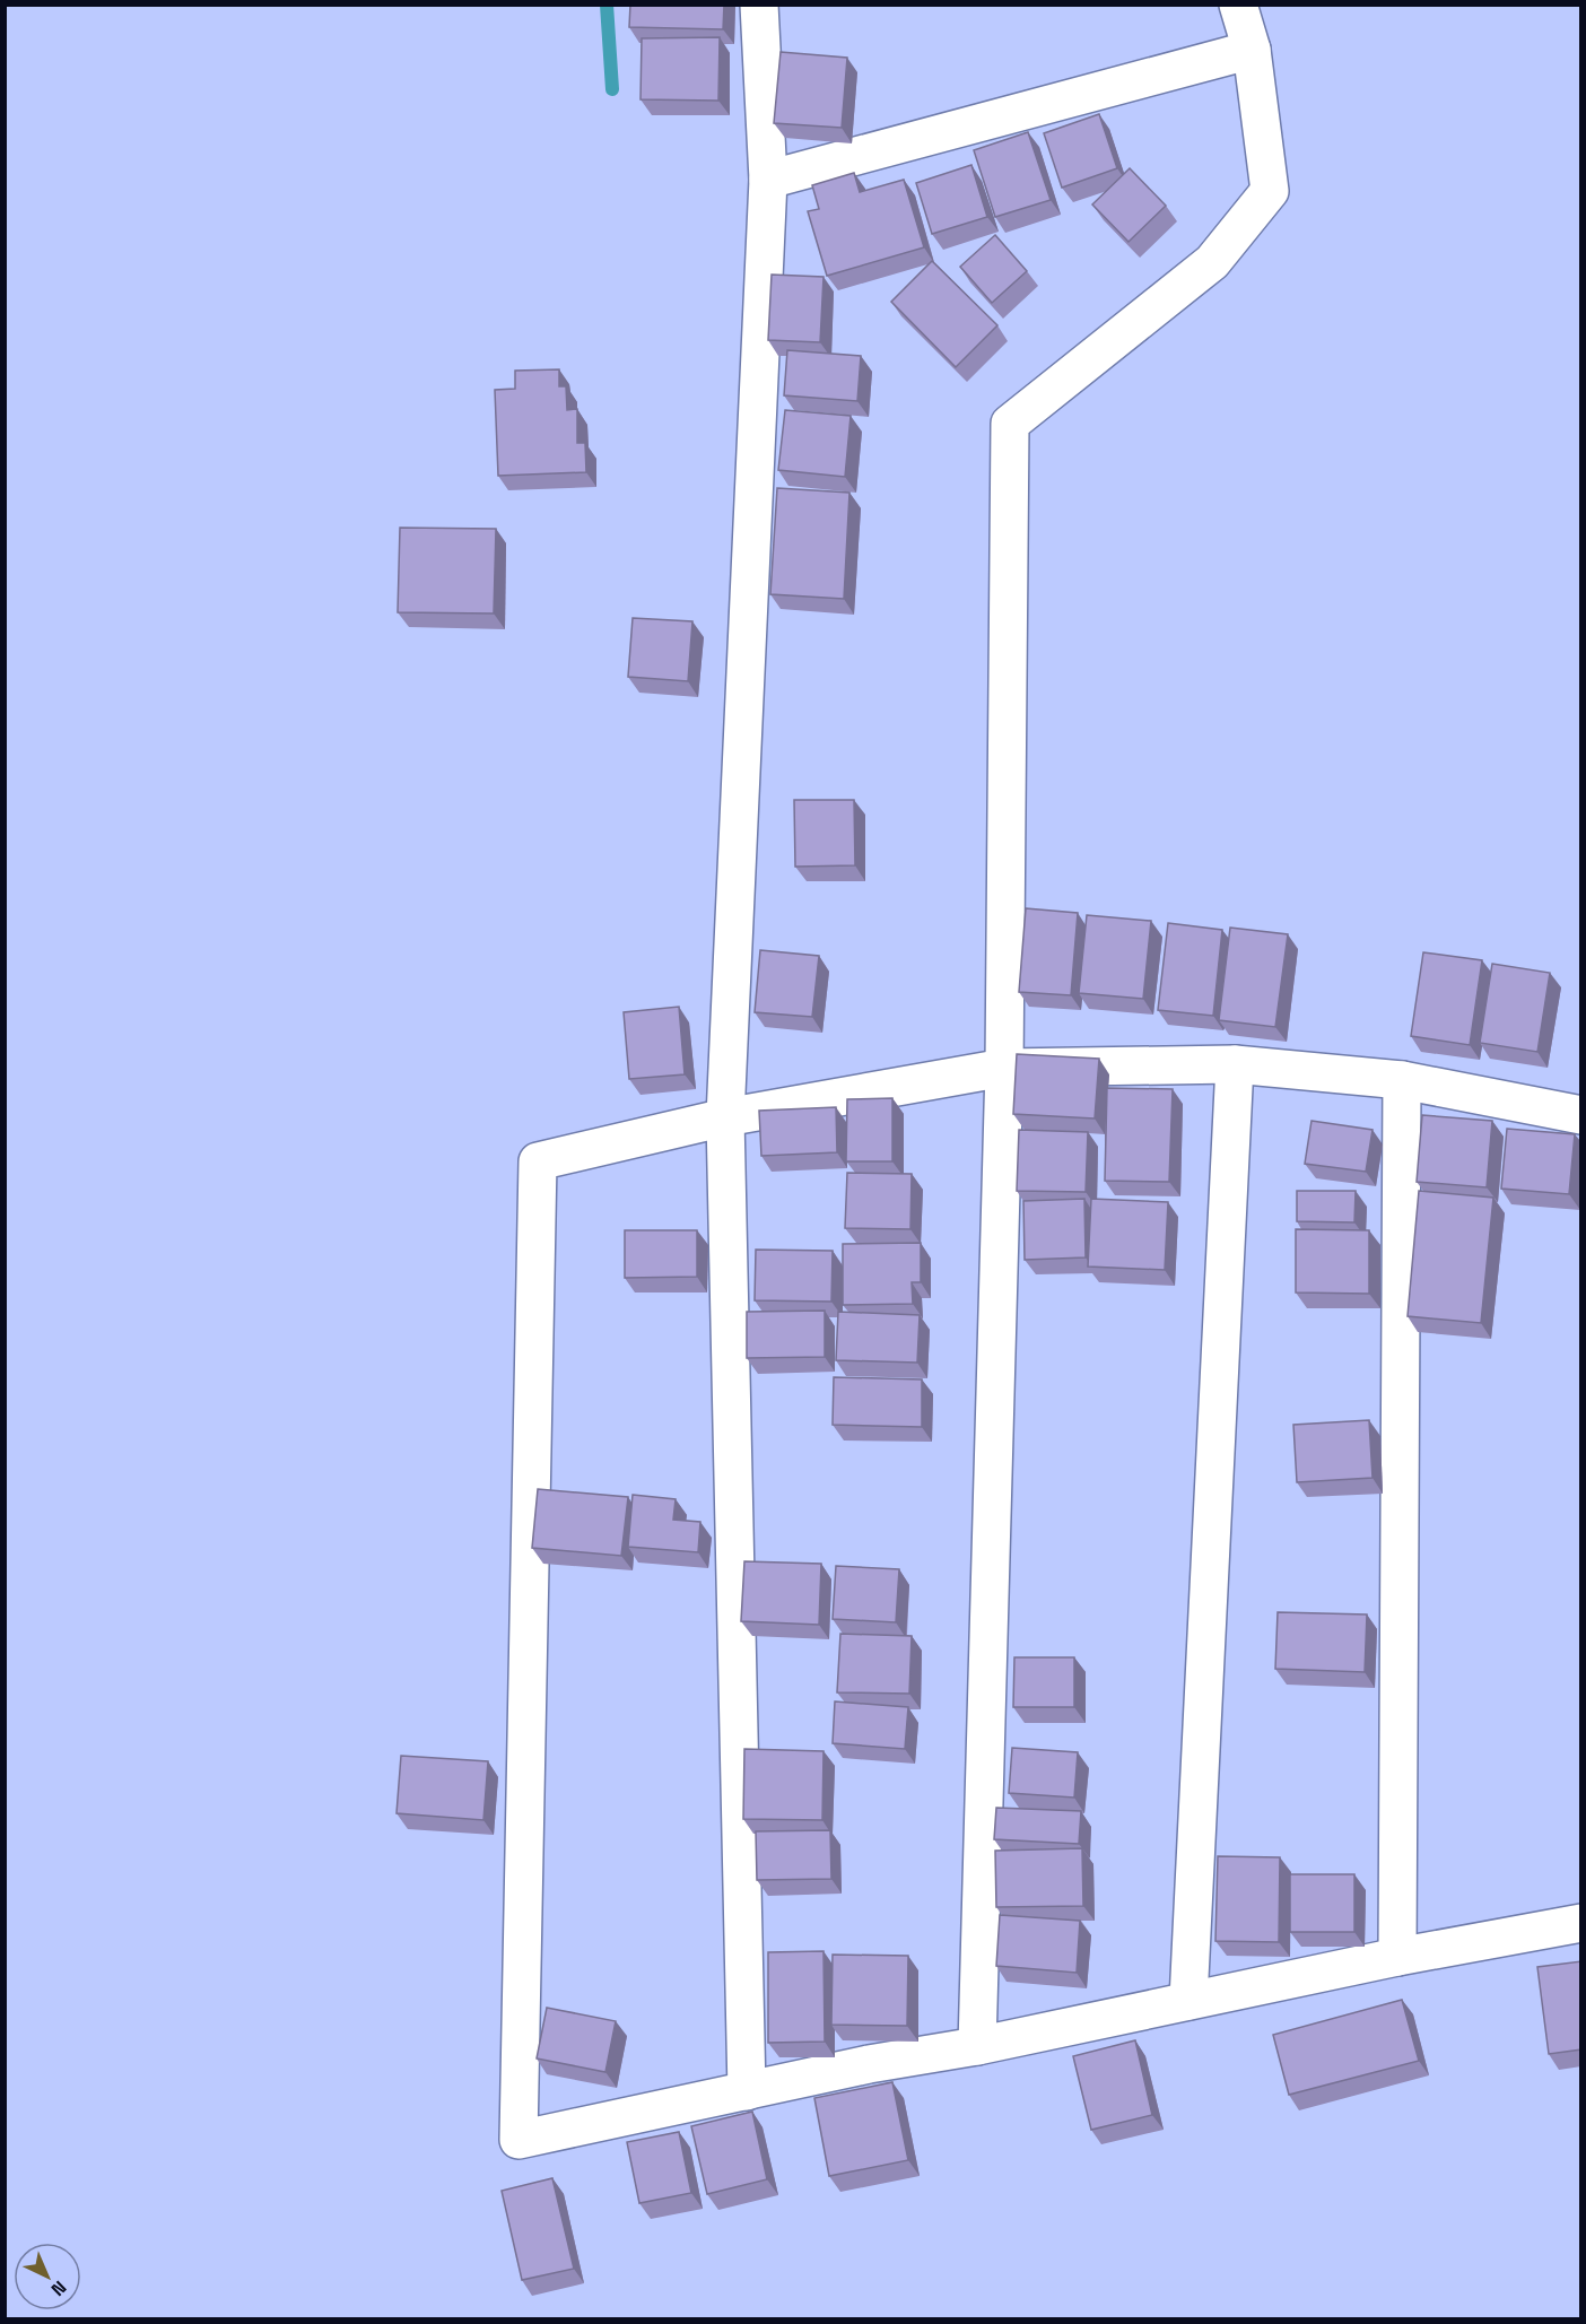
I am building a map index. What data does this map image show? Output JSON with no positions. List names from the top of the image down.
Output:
{
  "north": "bottom right"
}
